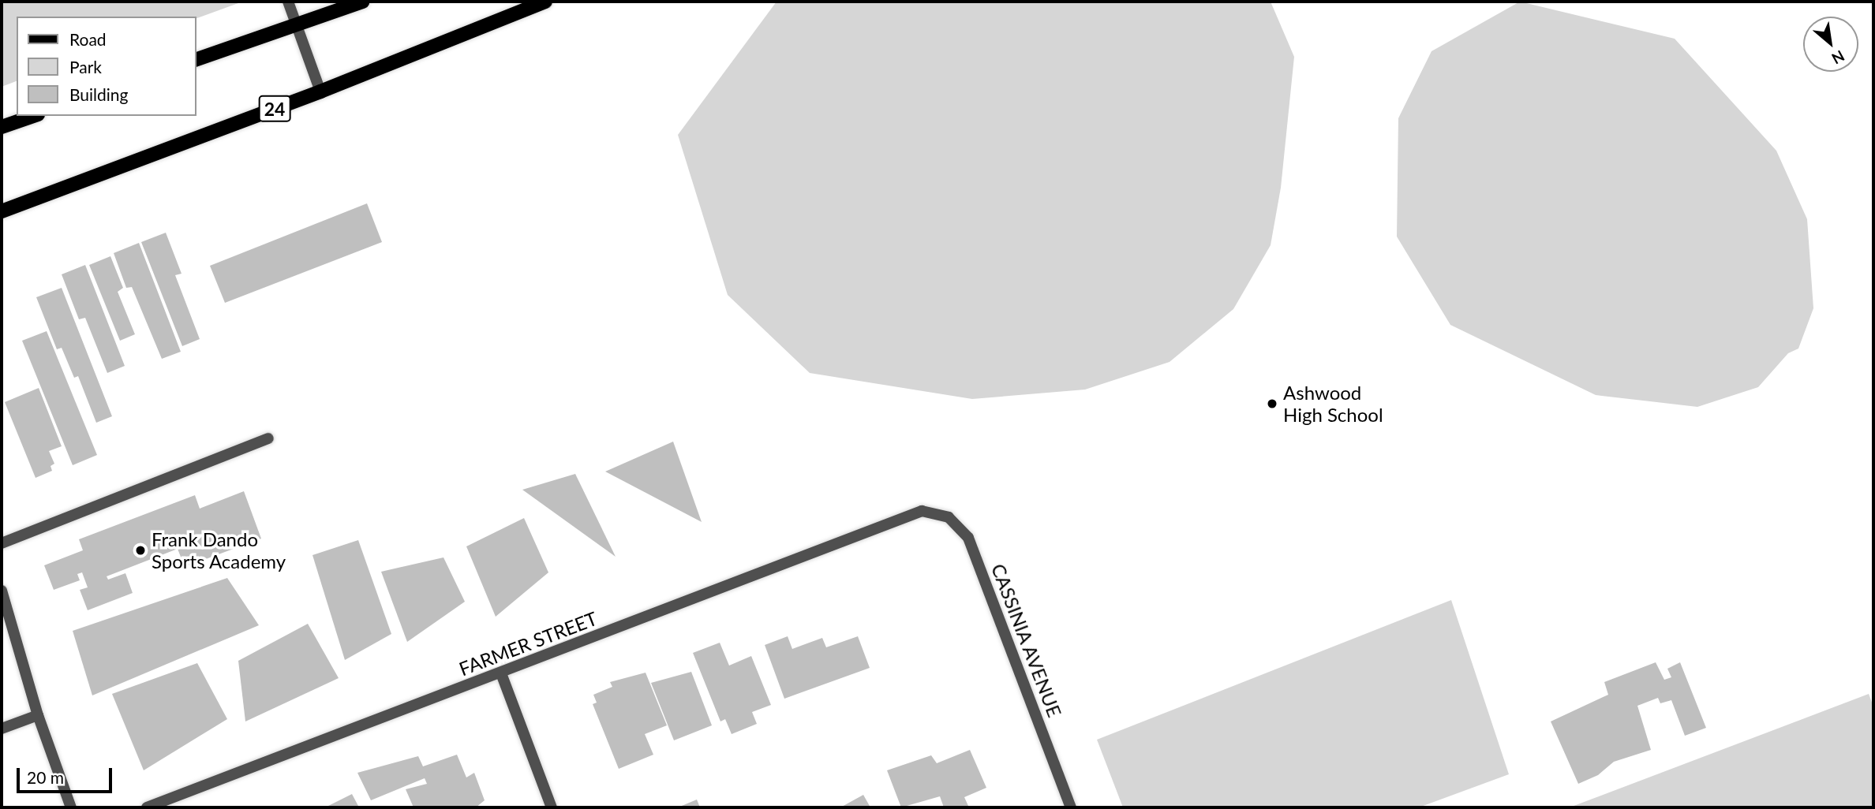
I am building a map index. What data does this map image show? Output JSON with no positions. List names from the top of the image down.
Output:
{
  "streets": {
    "main road": ["24"],
    "street": ["CASSINIA AVENUE", "FARMER STREET"]
  },
  "crossings": [
    ["CASSINIA AVENUE", "FARMER STREET"]
  ],
  "places": ["Ashwood High School", "Frank Dando Sports Academy"],
  "legend": ["Road", "Park", "Building"],
  "scale_bar": "20 m",
  "north": "bottom right"
}
